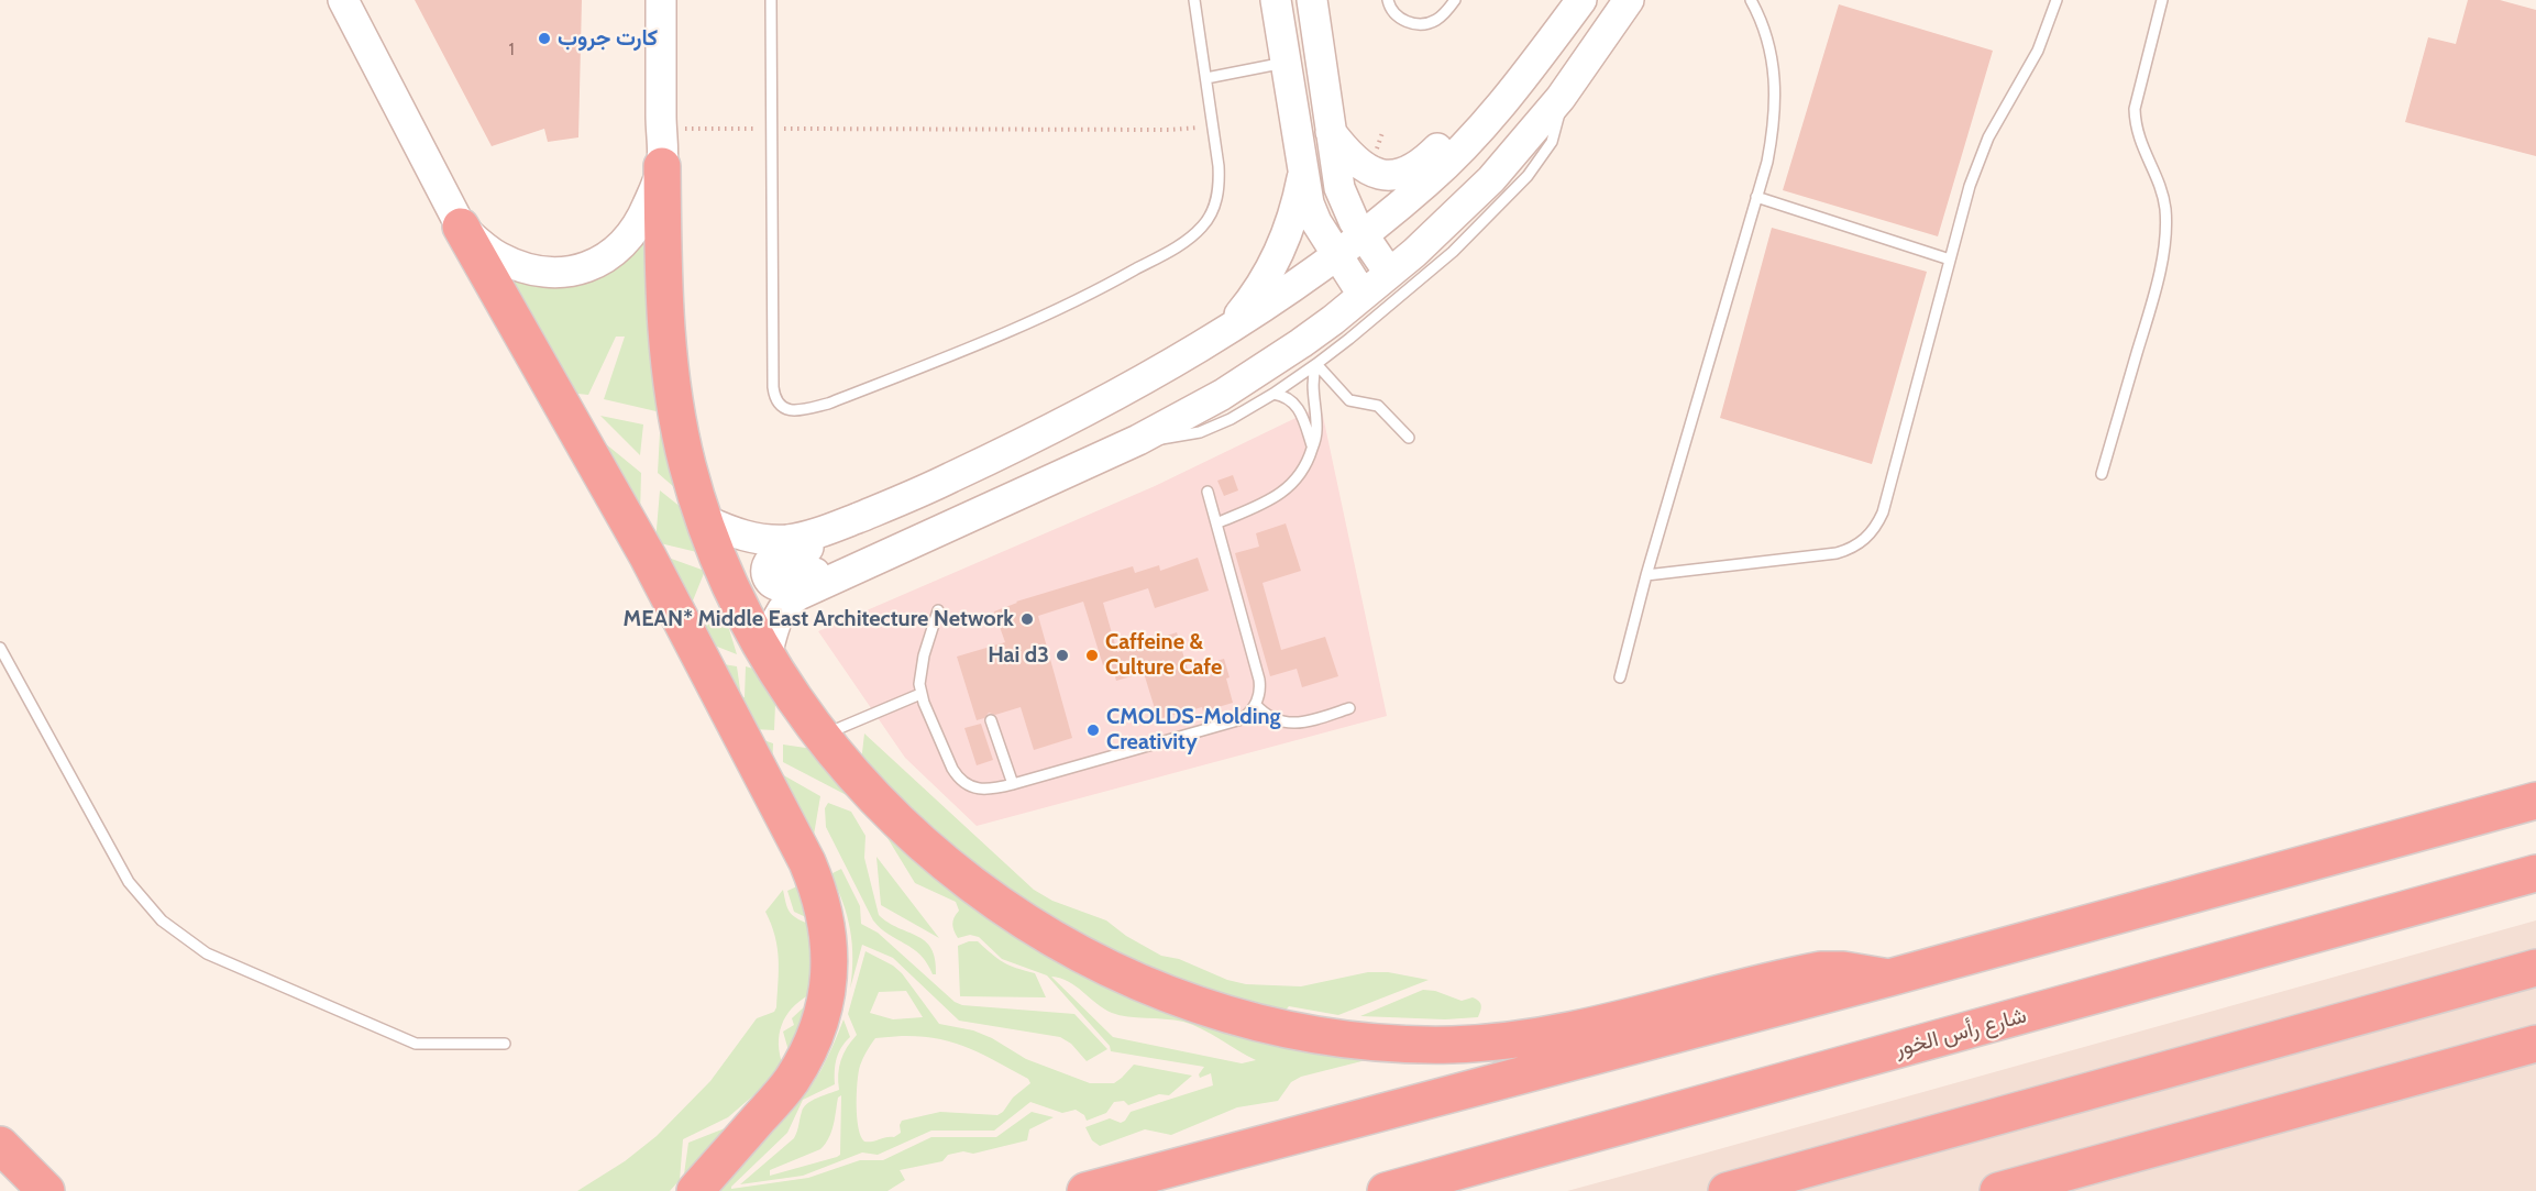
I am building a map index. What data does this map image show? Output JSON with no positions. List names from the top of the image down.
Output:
{
  "streets": {
    "highway": ["شارع رأس الخور"]
  },
  "places": [
    "كارت جروب",
    "MEAN* Middle East Architecture Network",
    "Hai d3",
    "Caffeine & Culture Cafe",
    "CMOLDS-Molding Creativity"
  ],
  "house_numbers": ["1"]
}
